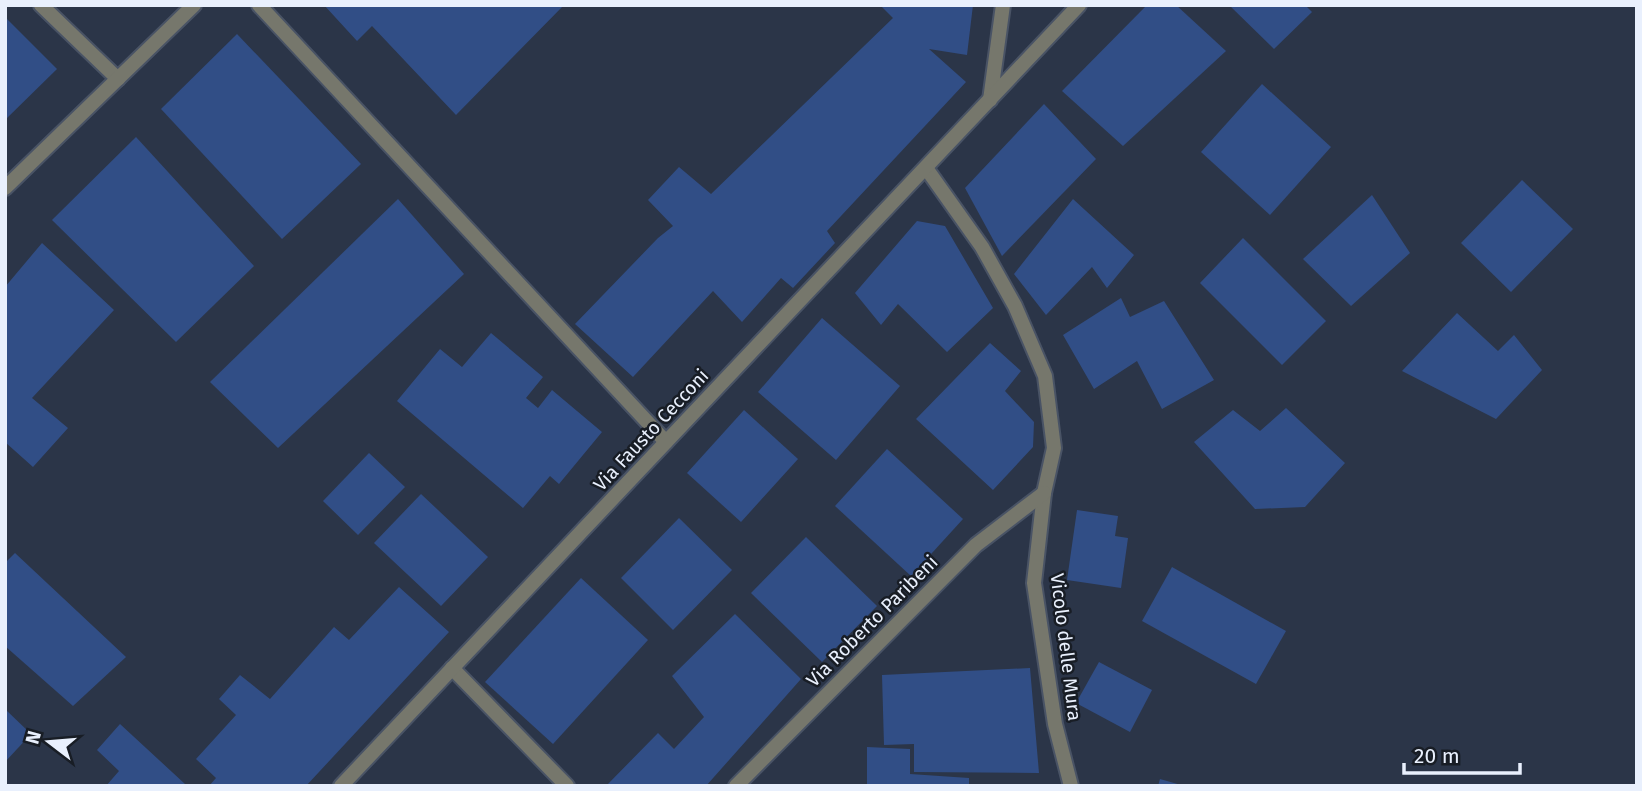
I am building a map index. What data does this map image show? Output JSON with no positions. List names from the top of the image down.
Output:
{
  "streets": {
    "street": ["Via Fausto Cecconi", "Via Roberto Paribeni", "Vicolo delle Mura"]
  },
  "crossings": [
    ["Via Fausto Cecconi", "Vicolo delle Mura"],
    ["Via Roberto Paribeni", "Vicolo delle Mura"]
  ],
  "scale_bar": "20 m",
  "north": "left"
}
